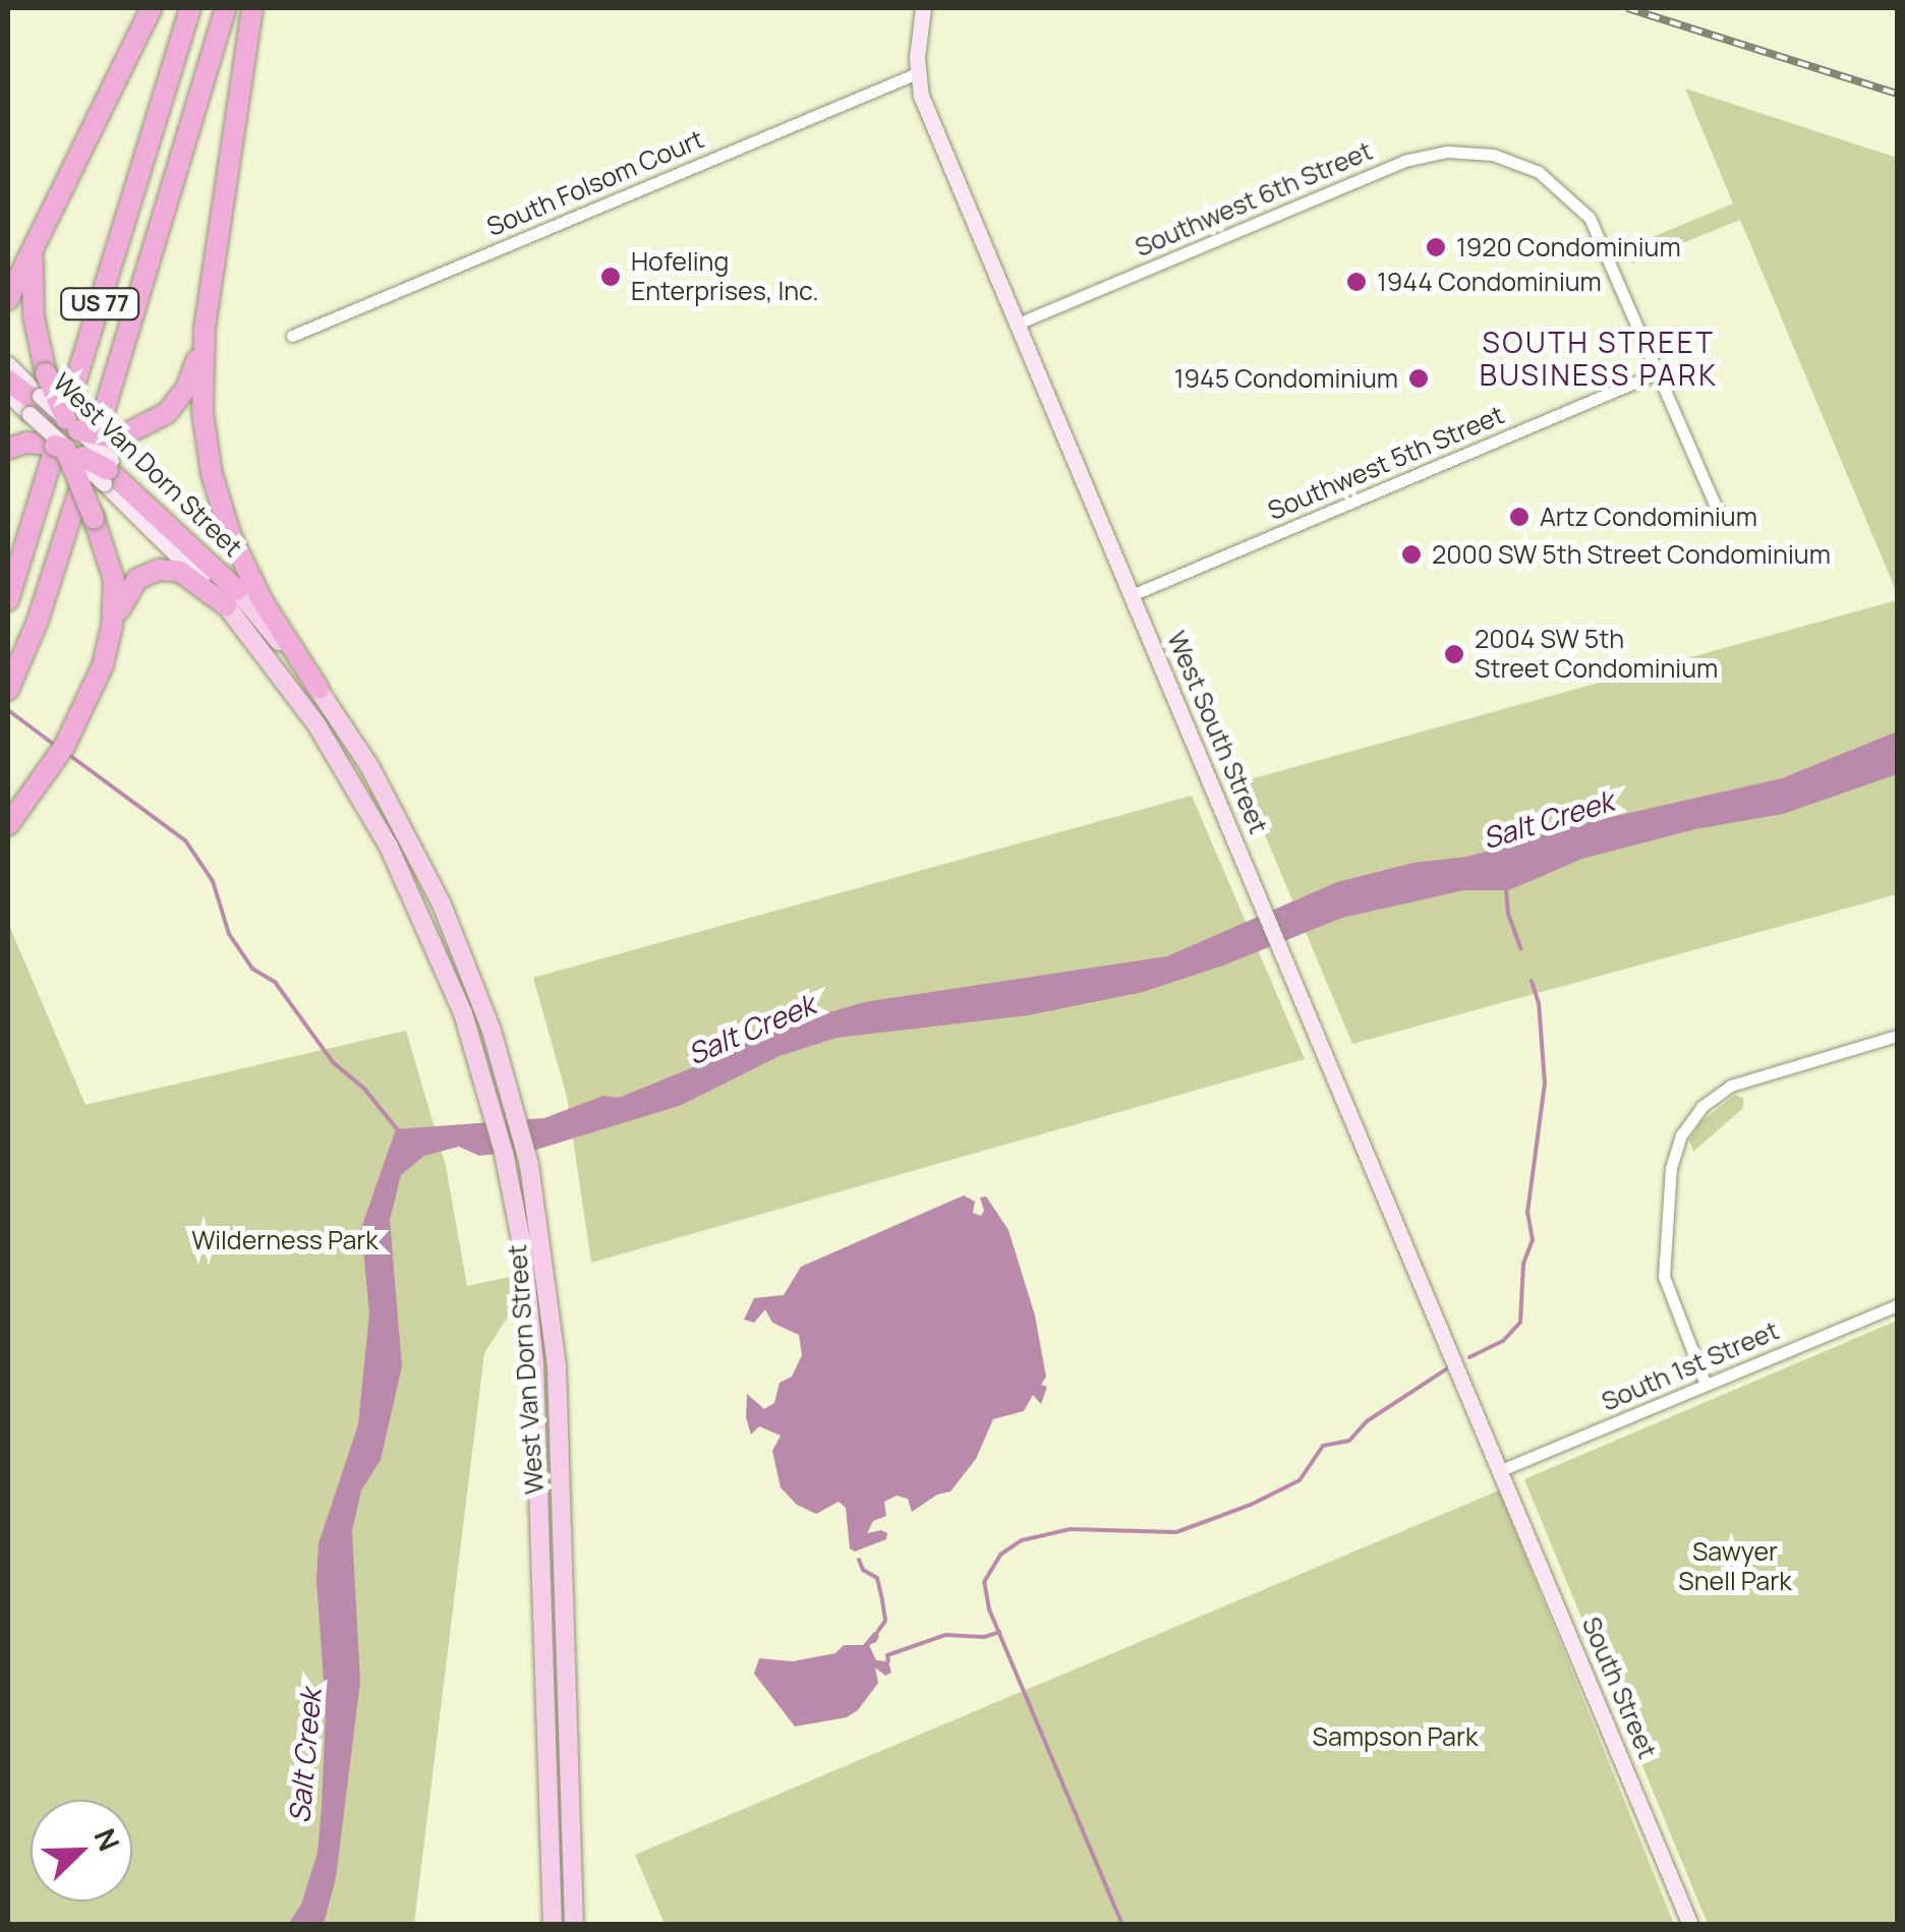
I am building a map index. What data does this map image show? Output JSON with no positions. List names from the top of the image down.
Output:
{
  "streets": {
    "highway": ["US 77"],
    "main road": ["West Van Dorn Street"],
    "street": [
      "South Folsom Court",
      "Southwest 6th Street",
      "Southwest 5th Street",
      "West South Street",
      "South 1st Street",
      "South Street"
    ]
  },
  "crossings": [
    ["South Folsom Court", "West South Street"],
    ["Southwest 6th Street", "Southwest 5th Street"],
    ["Southwest 6th Street", "West South Street"],
    ["Southwest 5th Street", "West South Street"],
    ["West South Street", "South 1st Street"],
    ["West South Street", "South Street"],
    ["South 1st Street", "South Street"]
  ],
  "districts": ["SOUTH STREET BUSINESS PARK"],
  "water": ["Salt Creek"],
  "parks": ["Wilderness Park", "Sawyer Snell Park", "Sampson Park"],
  "places": [
    "1920 Condominium",
    "Hofeling Enterprises, Inc.",
    "1944 Condominium",
    "1945 Condominium",
    "Artz Condominium",
    "2000 SW 5th Street Condominium",
    "2004 SW 5th Street Condominium"
  ],
  "north": "top right"
}
